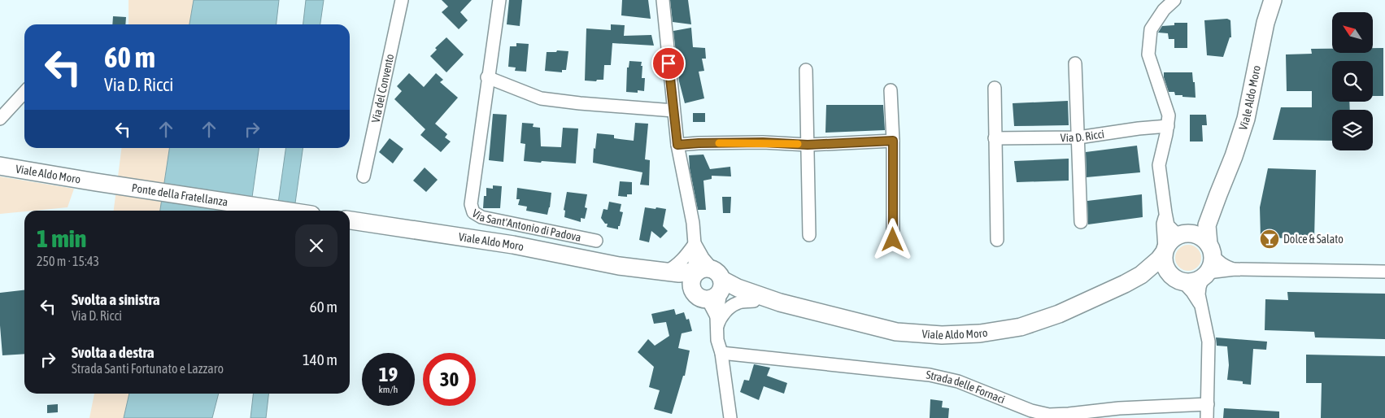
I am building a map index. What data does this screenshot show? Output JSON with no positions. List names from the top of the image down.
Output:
{
  "streets": {
    "main road": ["Viale Aldo Moro", "Ponte della Fratellanza"],
    "street": [
      "Via del Convento",
      "Via D. Ricci",
      "Via Sant'Antonio di Padova",
      "Strada delle Fornaci"
    ]
  },
  "crossings": [
    ["Viale Aldo Moro", "Ponte della Fratellanza"]
  ],
  "places": {
    "bar": ["Dolce & Salato"]
  },
  "north": "top left",
  "page": {
    "turn": ["60 m", "Via D. Ricci"],
    "heading": ["1 min", "250 m · 15:43"],
    "list": [
      {
        "name": "Svolta a sinistra",
        "note": "Via D. Ricci",
        "value": "60 m"
      },
      {
        "name": "Svolta a destra",
        "note": "Strada Santi Fortunato e Lazzaro",
        "value": "140 m"
      }
    ],
    "speed": "19 km/h",
    "limit": "30"
  }
}
